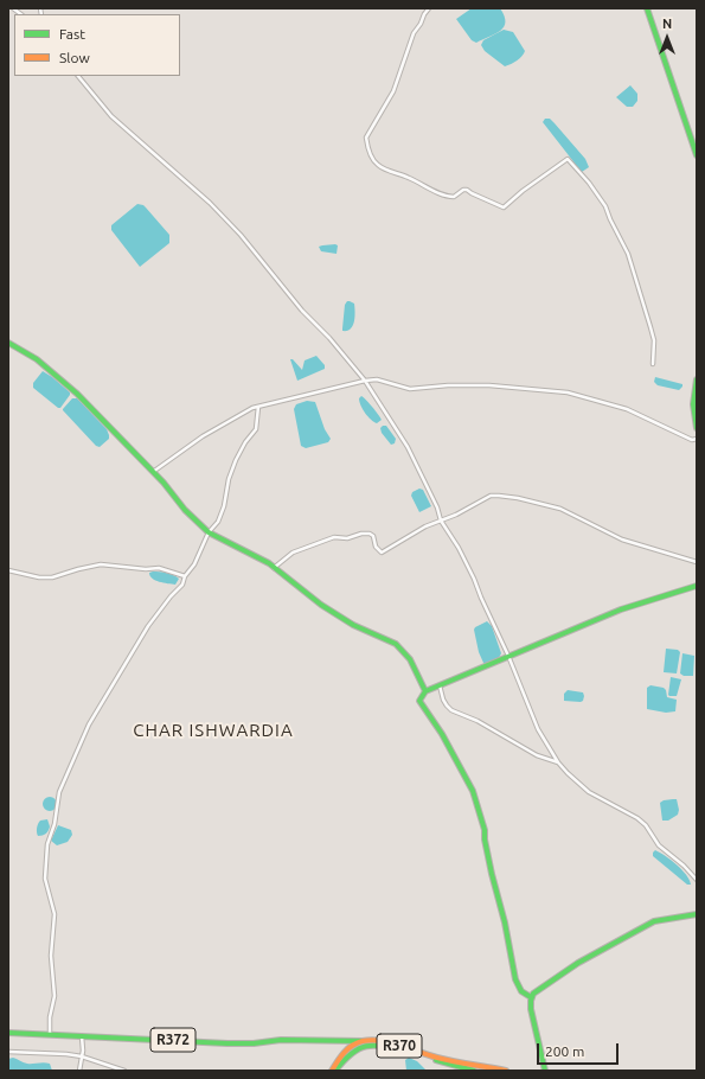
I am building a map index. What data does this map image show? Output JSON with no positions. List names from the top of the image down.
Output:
{
  "streets": {
    "street": ["R372", "R370"]
  },
  "crossings": [
    ["R372", "R370"]
  ],
  "districts": ["CHAR ISHWARDIA"],
  "legend": ["Fast", "Slow"],
  "scale_bar": "200 m",
  "north": "top"
}
